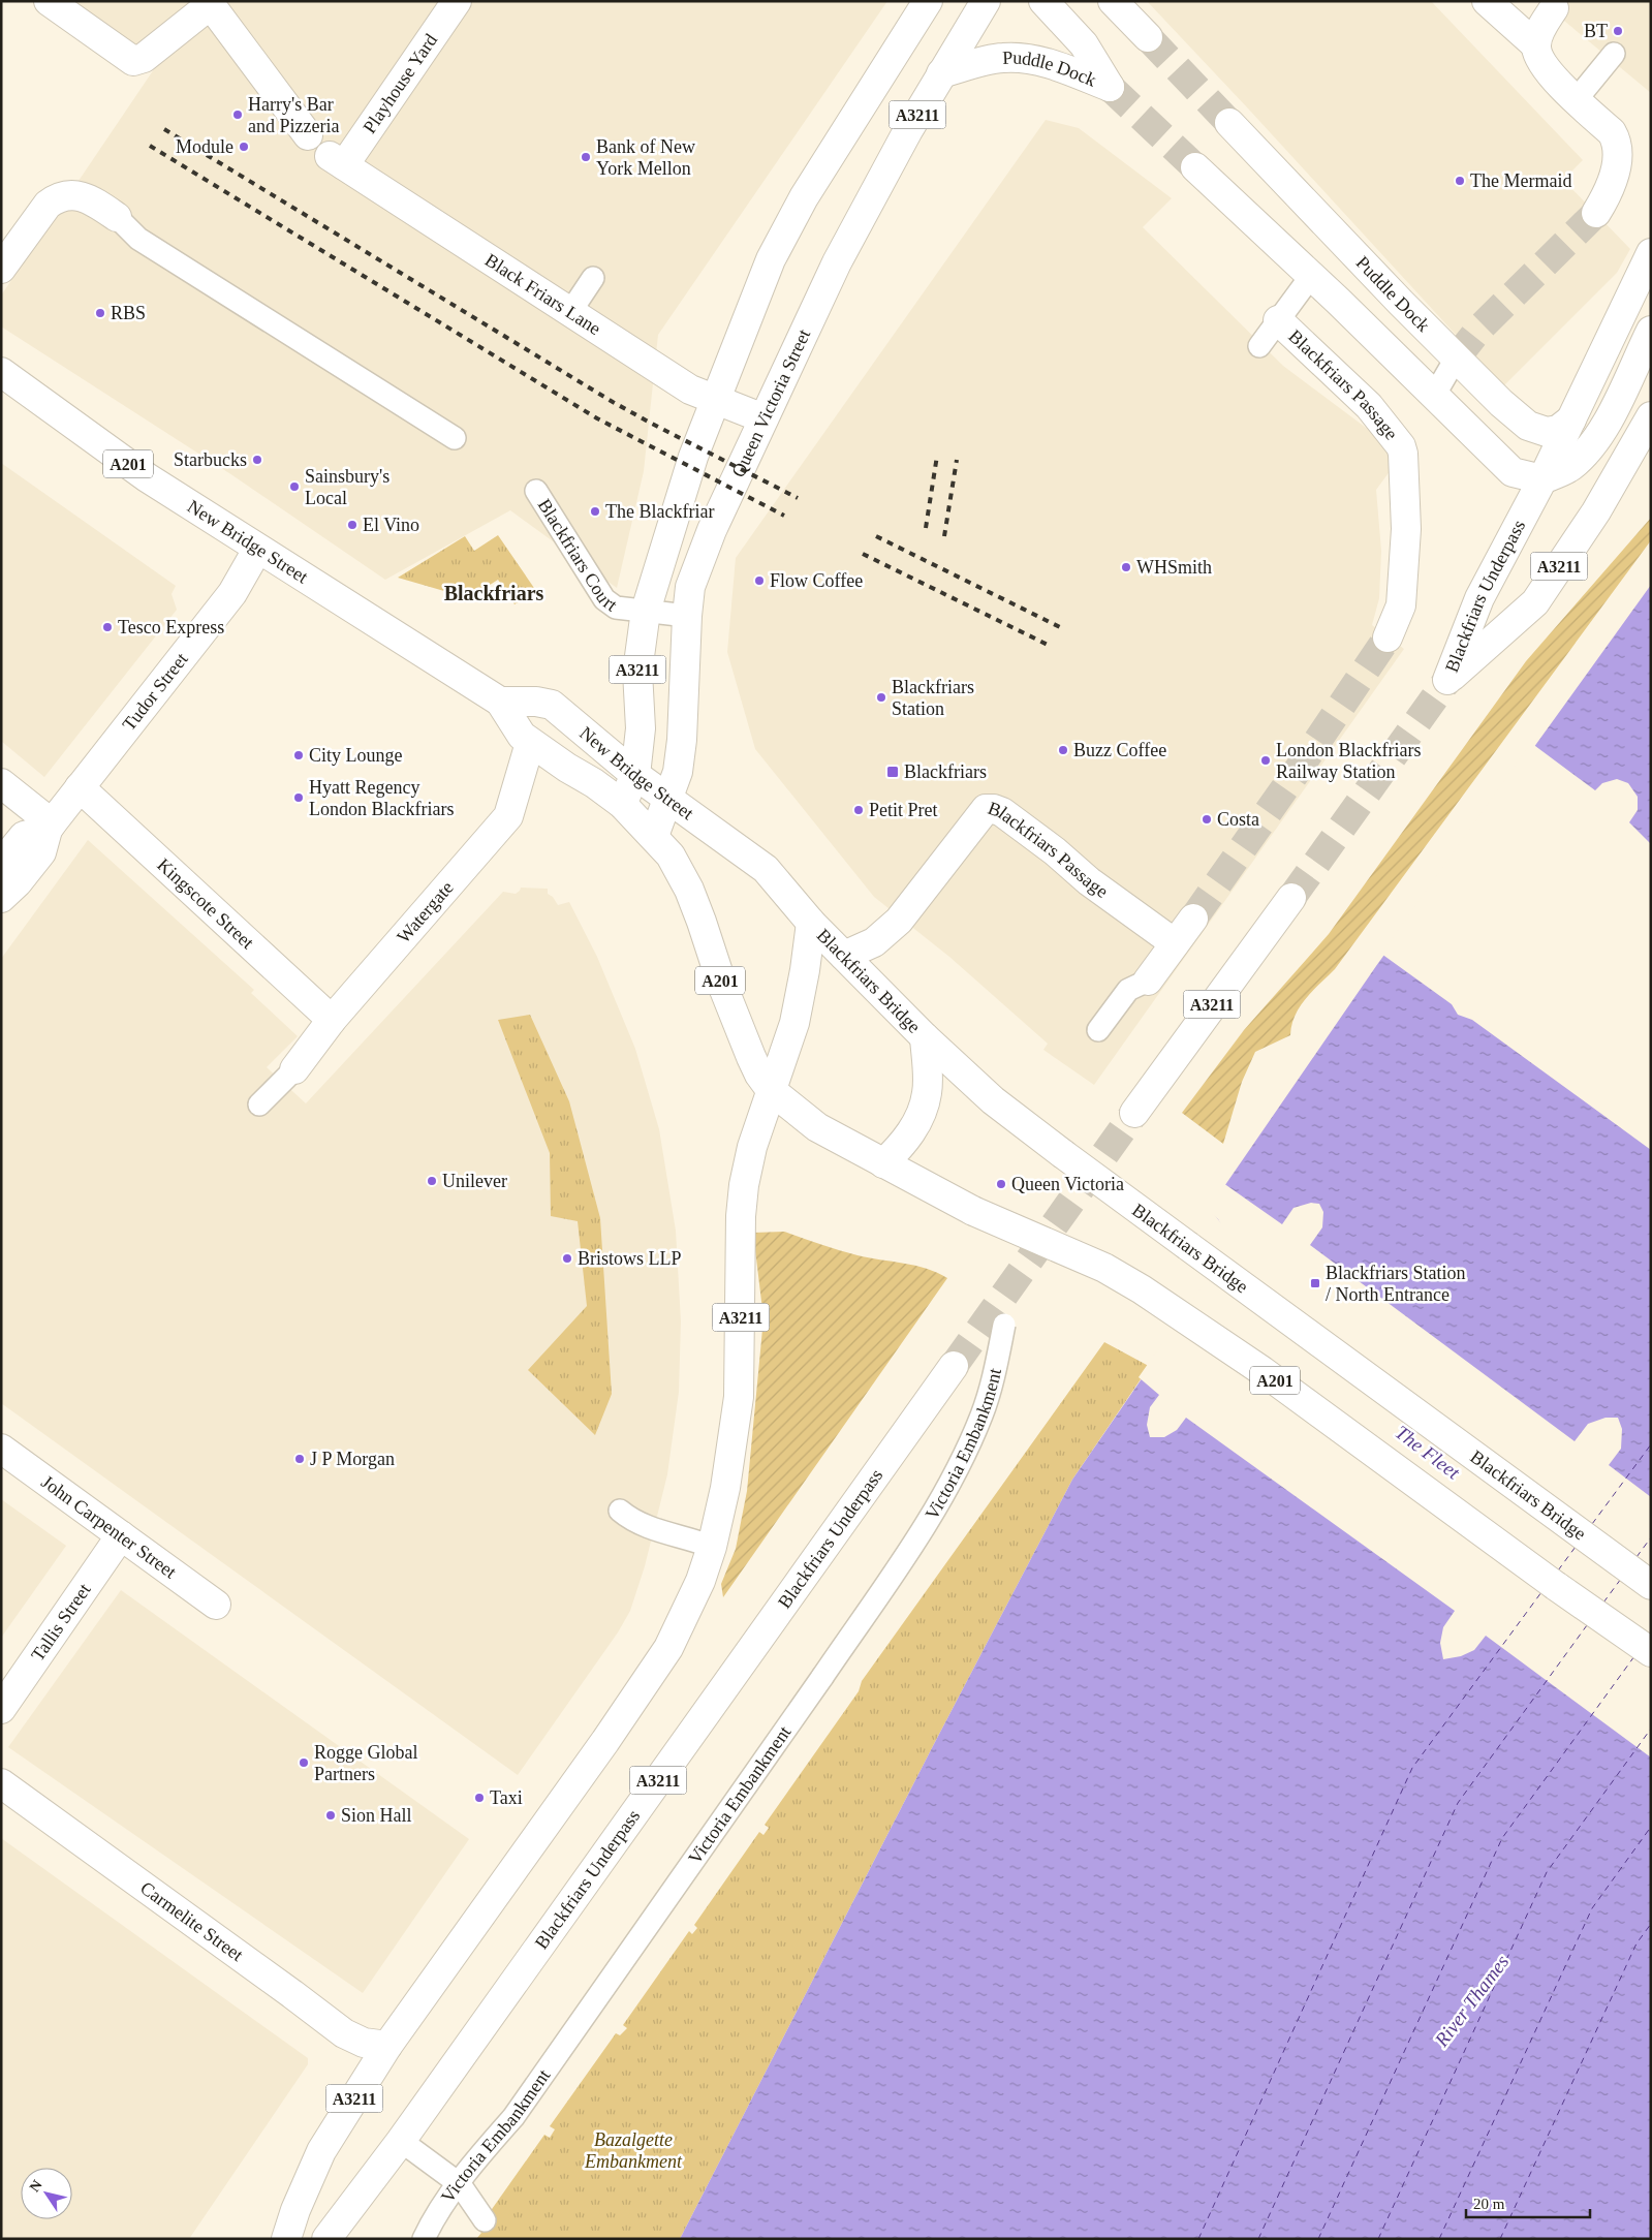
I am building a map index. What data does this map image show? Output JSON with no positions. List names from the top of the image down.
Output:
{
  "streets": {
    "main road": [
      "Puddle Dock",
      "Playhouse Yard",
      "A3211",
      "Black Friars Lane",
      "Blackfriars Passage",
      "Queen Victoria Street",
      "A201",
      "New Bridge Street",
      "Blackfriars Underpass",
      "Tudor Street",
      "Kingscote Street",
      "Watergate",
      "Blackfriars Bridge",
      "John Carpenter Street",
      "Tallis Street",
      "Carmelite Street"
    ],
    "lane": ["Blackfriars Court", "Victoria Embankment"]
  },
  "crossings": [
    ["Puddle Dock", "A3211"],
    ["Puddle Dock", "Queen Victoria Street"],
    ["Puddle Dock", "Blackfriars Underpass"],
    ["Playhouse Yard", "Black Friars Lane"],
    ["A3211", "Black Friars Lane"],
    ["A3211", "A201"],
    ["A3211", "New Bridge Street"],
    ["A3211", "Blackfriars Court"],
    ["A3211", "Blackfriars Underpass"],
    ["A3211", "Carmelite Street"],
    ["Black Friars Lane", "Queen Victoria Street"],
    ["Blackfriars Passage", "Blackfriars Bridge"],
    ["Queen Victoria Street", "New Bridge Street"],
    ["Queen Victoria Street", "Blackfriars Court"],
    ["A201", "New Bridge Street"],
    ["New Bridge Street", "Tudor Street"],
    ["New Bridge Street", "Watergate"],
    ["New Bridge Street", "Blackfriars Bridge"],
    ["Tudor Street", "Kingscote Street"],
    ["Kingscote Street", "Watergate"],
    ["John Carpenter Street", "Tallis Street"]
  ],
  "districts": ["Blackfriars"],
  "water": ["The Fleet", "River Thames"],
  "parks": ["Bazalgette Embankment"],
  "places": {
    "other": [
      "BT",
      "Harry's Bar and Pizzeria",
      "Module",
      "Bank of New York Mellon",
      "The Mermaid",
      "RBS",
      "Starbucks",
      "Sainsbury's Local",
      "The Blackfriar",
      "El Vino",
      "WHSmith",
      "Flow Coffee",
      "Tesco Express",
      "Blackfriars Station",
      "Buzz Coffee",
      "City Lounge",
      "London Blackfriars Railway Station",
      "Hyatt Regency London Blackfriars",
      "Petit Pret",
      "Costa",
      "Unilever",
      "Queen Victoria",
      "Bristows LLP",
      "J P Morgan",
      "Rogge Global Partners",
      "Taxi",
      "Sion Hall"
    ],
    "transit": ["Blackfriars", "Blackfriars Station / North Entrance"]
  },
  "scale_bar": "20 m",
  "north": "top left"
}
